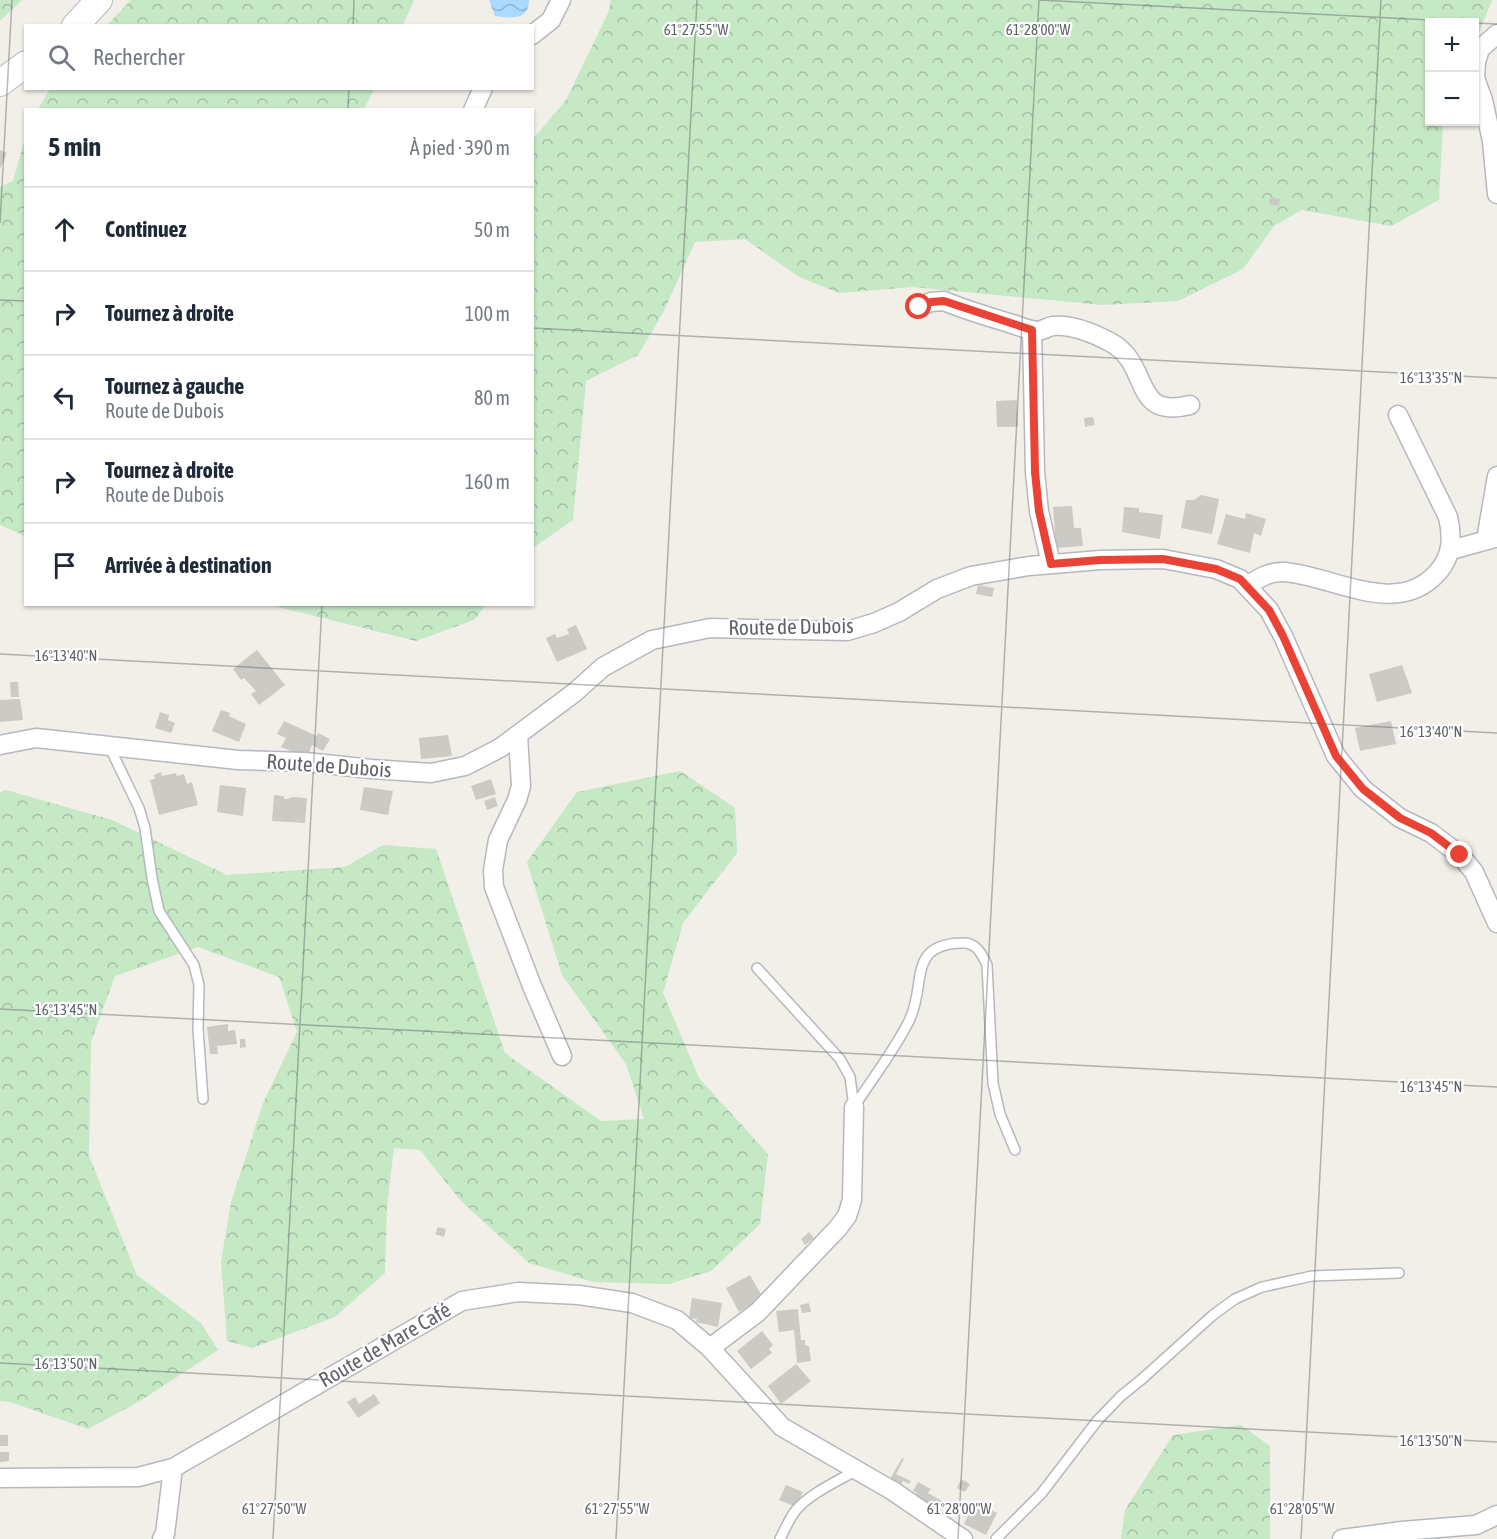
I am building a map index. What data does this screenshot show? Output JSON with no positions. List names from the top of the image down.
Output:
{
  "streets": {
    "street": ["Route de Dubois", "Route de Mare Café"]
  },
  "page": {
    "map_buttons": ["+", "−"],
    "search": "Rechercher",
    "heading": ["5 min", "À pied · 390 m"],
    "list": [
      ["Continuez", "50 m"],
      ["Tournez à droite", "100 m"],
      ["Tournez à gauche", "Route de Dubois", "80 m"],
      ["Tournez à droite", "Route de Dubois", "160 m"],
      "Arrivée à destination"
    ]
  },
  "coordinates": [
    "61°27'55\"W",
    "61°28'00\"W",
    "16°13'35\"N",
    "16°13'40\"N",
    "16°13'45\"N",
    "16°13'50\"N",
    "61°27'50\"W",
    "61°28'05\"W"
  ]
}
